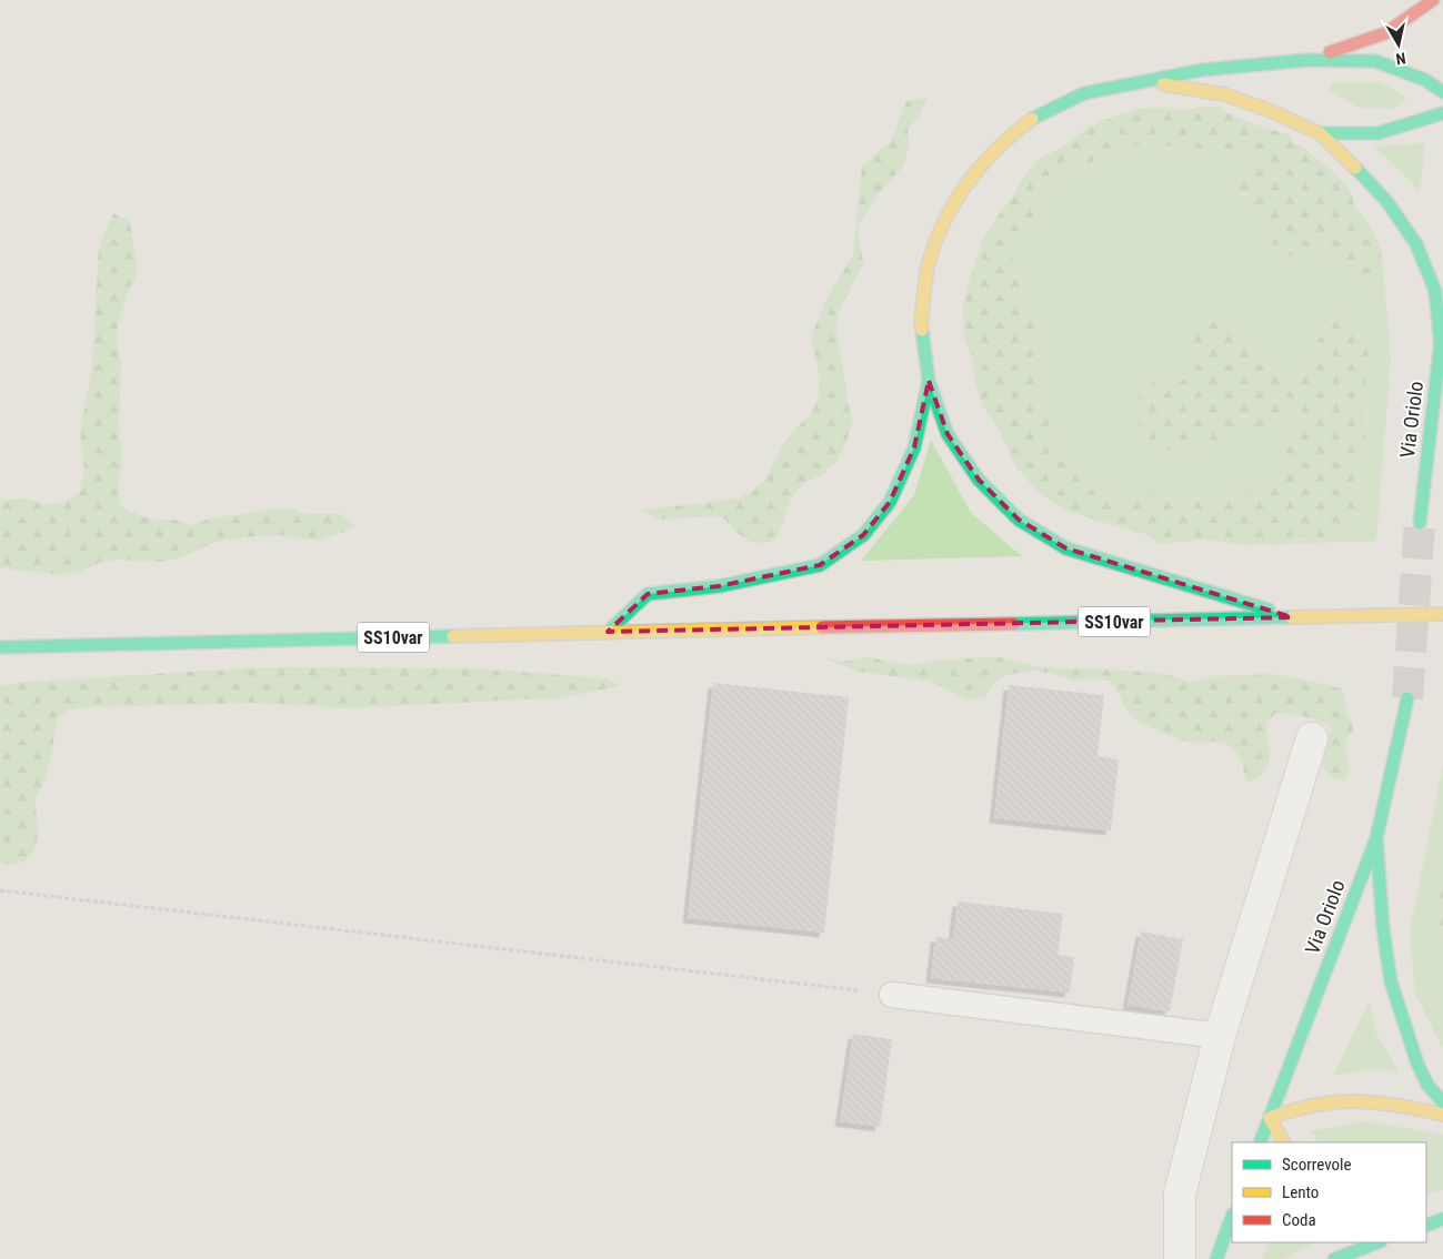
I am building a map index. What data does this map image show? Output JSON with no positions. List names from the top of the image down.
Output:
{
  "streets": {
    "main road": ["Via Oriolo", "SS10var"]
  },
  "legend": ["Scorrevole", "Lento", "Coda"],
  "north": "bottom"
}
